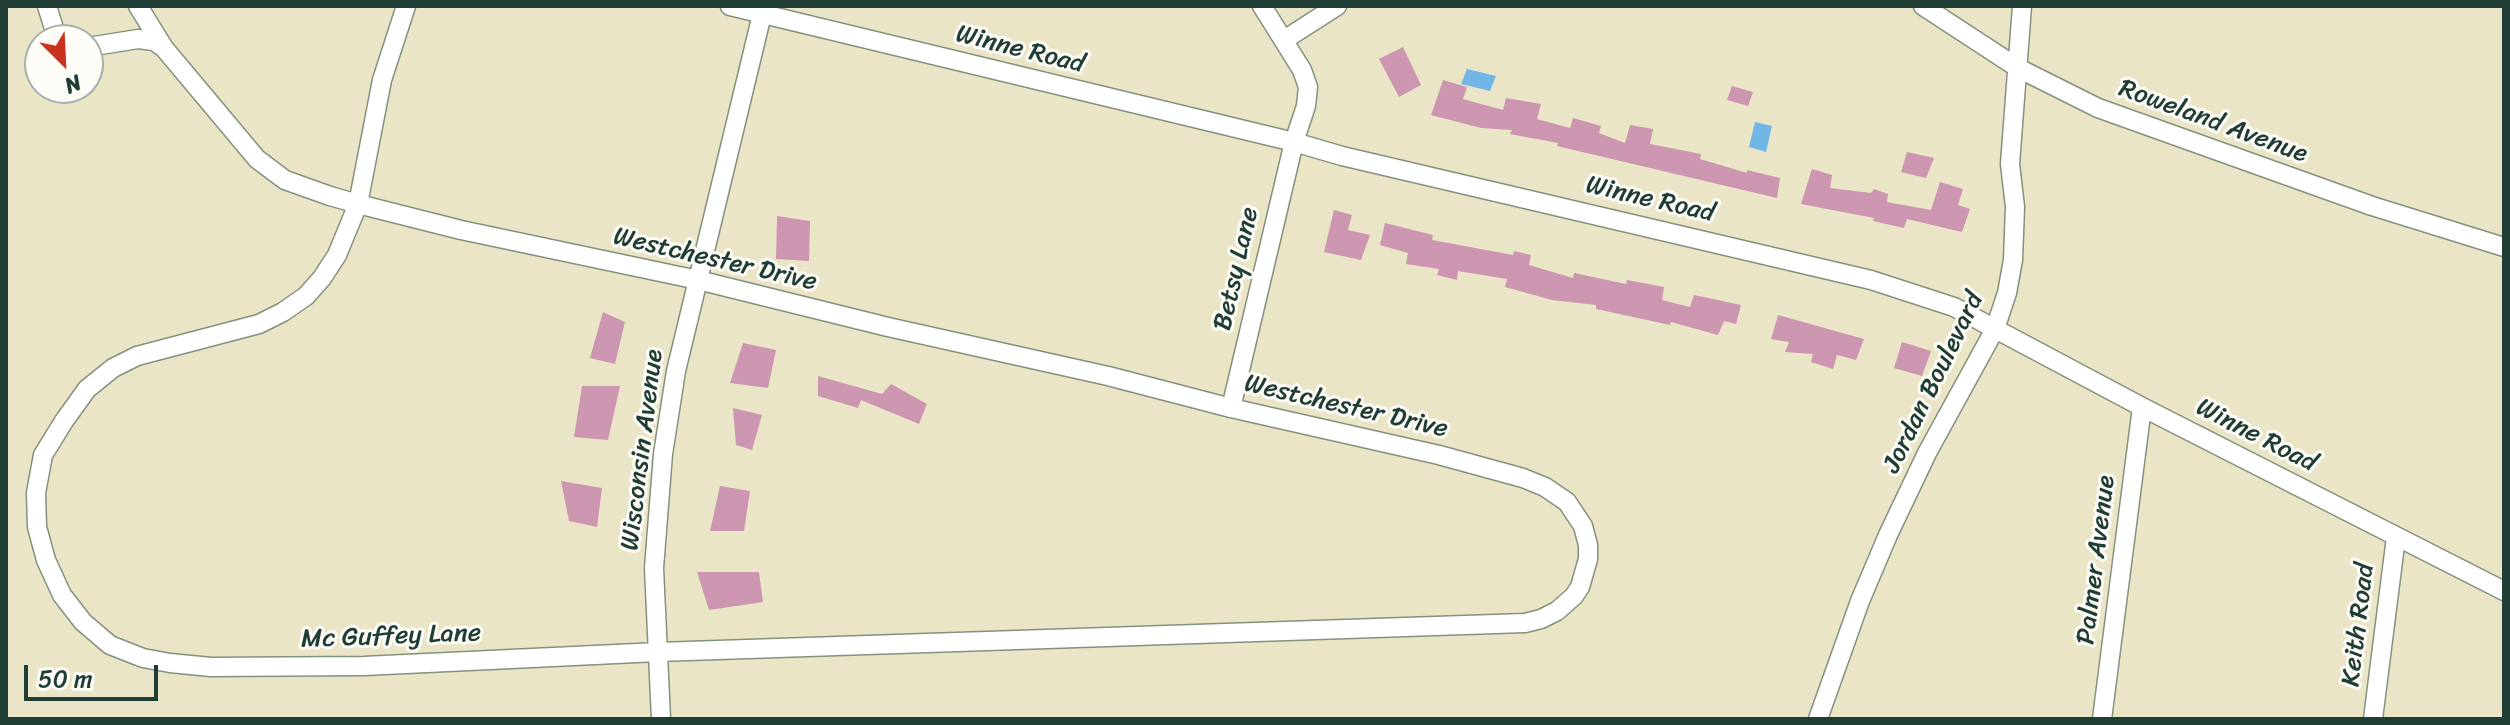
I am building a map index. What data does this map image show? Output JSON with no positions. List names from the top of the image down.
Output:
{
  "streets": {
    "street": [
      "Winne Road",
      "Roweland Avenue",
      "Westchester Drive",
      "Betsy Lane",
      "Jordan Boulevard",
      "Wisconsin Avenue",
      "Palmer Avenue",
      "Keith Road",
      "Mc Guffey Lane"
    ]
  },
  "crossings": [
    ["Winne Road", "Betsy Lane"],
    ["Winne Road", "Jordan Boulevard"],
    ["Winne Road", "Wisconsin Avenue"],
    ["Winne Road", "Palmer Avenue"],
    ["Winne Road", "Keith Road"],
    ["Roweland Avenue", "Jordan Boulevard"],
    ["Westchester Drive", "Betsy Lane"],
    ["Westchester Drive", "Wisconsin Avenue"],
    ["Westchester Drive", "Mc Guffey Lane"],
    ["Wisconsin Avenue", "Mc Guffey Lane"]
  ],
  "scale_bar": "50 m",
  "north": "bottom right"
}
